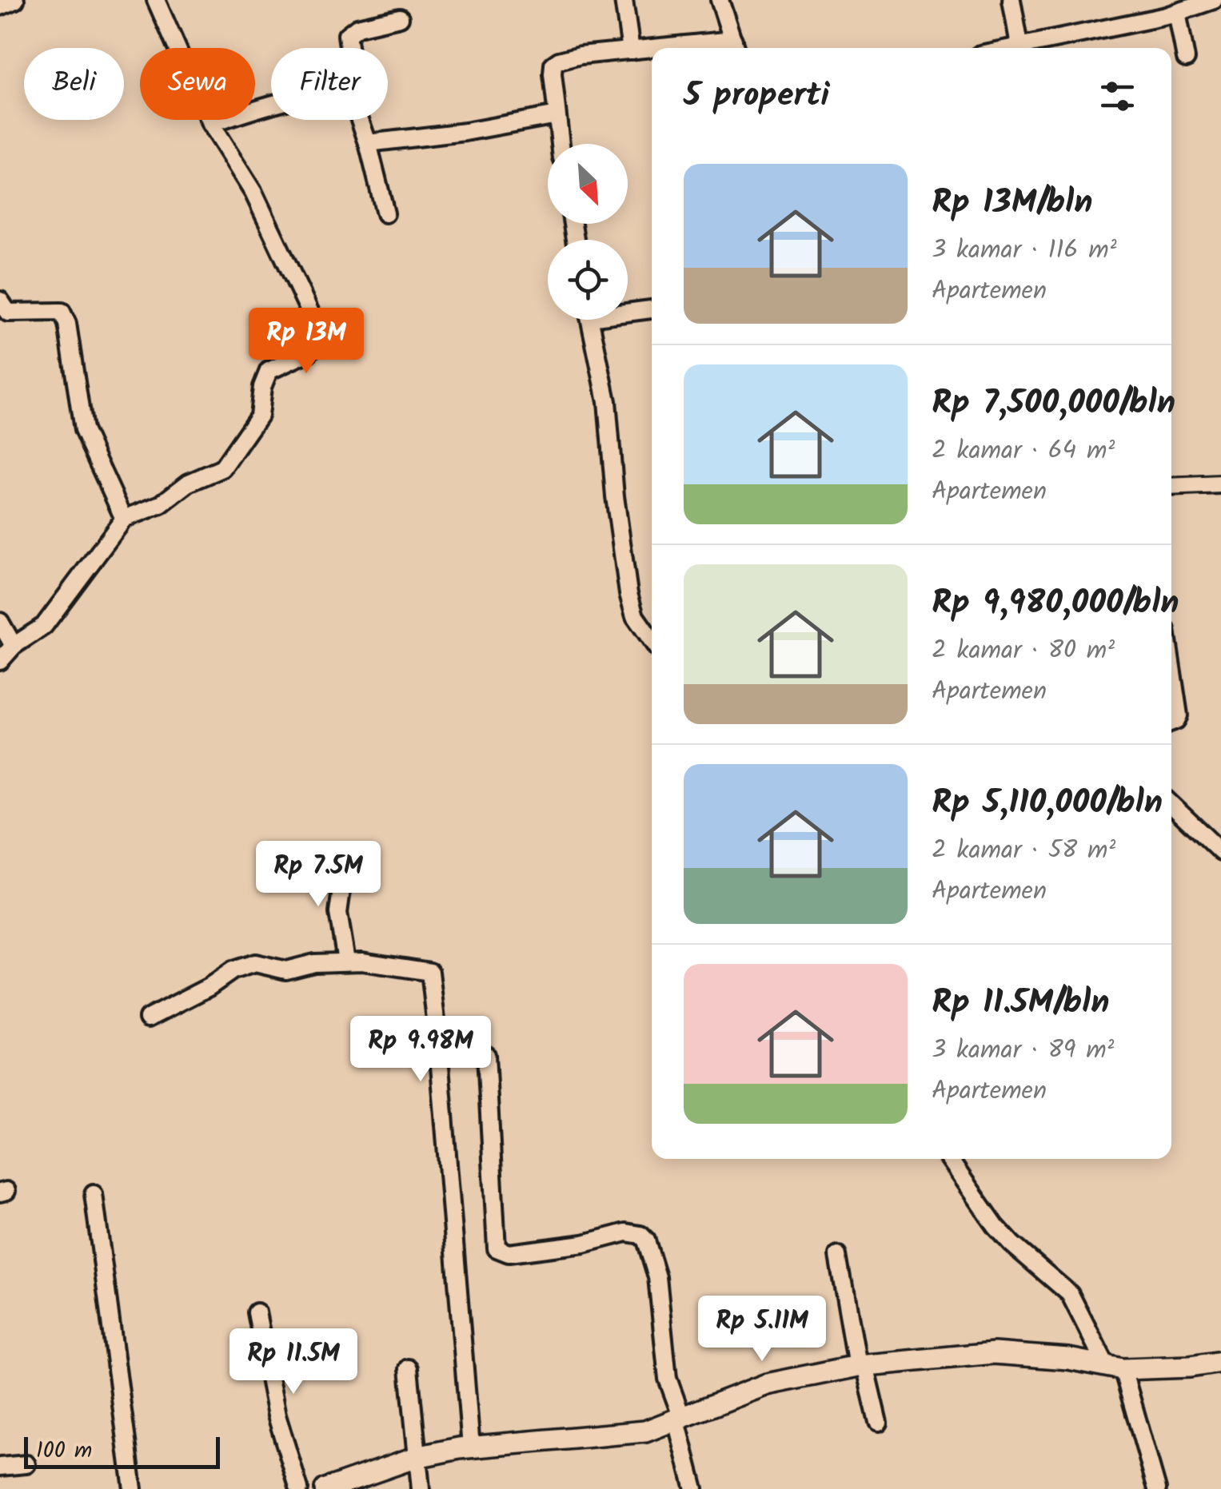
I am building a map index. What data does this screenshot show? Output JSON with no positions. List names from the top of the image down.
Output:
{
  "scale_bar": "100 m",
  "north": "bottom right",
  "page": {
    "chip": ["Beli", "Sewa", "Filter"],
    "heading": "5 properti",
    "list": [
      {
        "name": "Rp 13M/bln",
        "note": "3 kamar · 116 m² · Apartemen"
      },
      {
        "name": "Rp 7,500,000/bln",
        "note": "2 kamar · 64 m² · Apartemen"
      },
      {
        "name": "Rp 9,980,000/bln",
        "note": "2 kamar · 80 m² · Apartemen"
      },
      {
        "name": "Rp 5,110,000/bln",
        "note": "2 kamar · 58 m² · Apartemen"
      },
      {
        "name": "Rp 11.5M/bln",
        "note": "3 kamar · 89 m² · Apartemen"
      }
    ],
    "price": [
      "Rp 13M",
      "Rp 7.5M",
      "Rp 9.98M",
      "Rp 5.11M",
      "Rp 11.5M"
    ],
    "scale": "100 m"
  }
}
